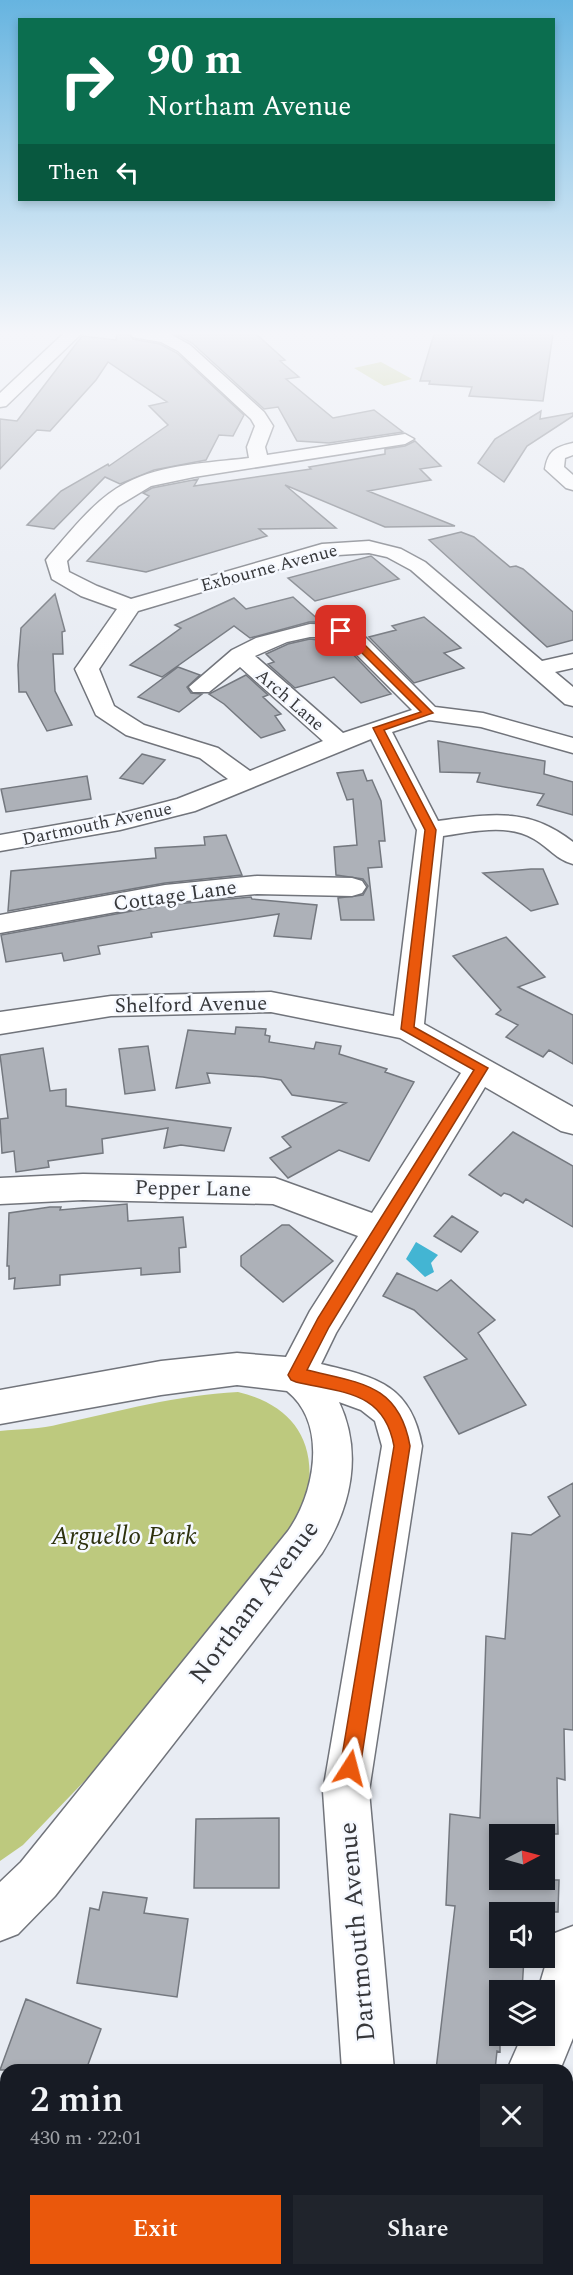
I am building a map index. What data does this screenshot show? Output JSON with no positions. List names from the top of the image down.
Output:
{
  "streets": {
    "street": [
      "Exbourne Avenue",
      "Arch Lane",
      "Dartmouth Avenue",
      "Cottage Lane",
      "Shelford Avenue",
      "Pepper Lane",
      "Northam Avenue"
    ]
  },
  "crossings": [
    ["Dartmouth Avenue", "Northam Avenue"]
  ],
  "parks": ["Arguello Park"],
  "north": "right",
  "page": {
    "turn": ["90 m", "Northam Avenue"],
    "then": "Then",
    "heading": ["2 min", "430 m · 22:01"],
    "buttons": ["Exit", "Share"]
  }
}
